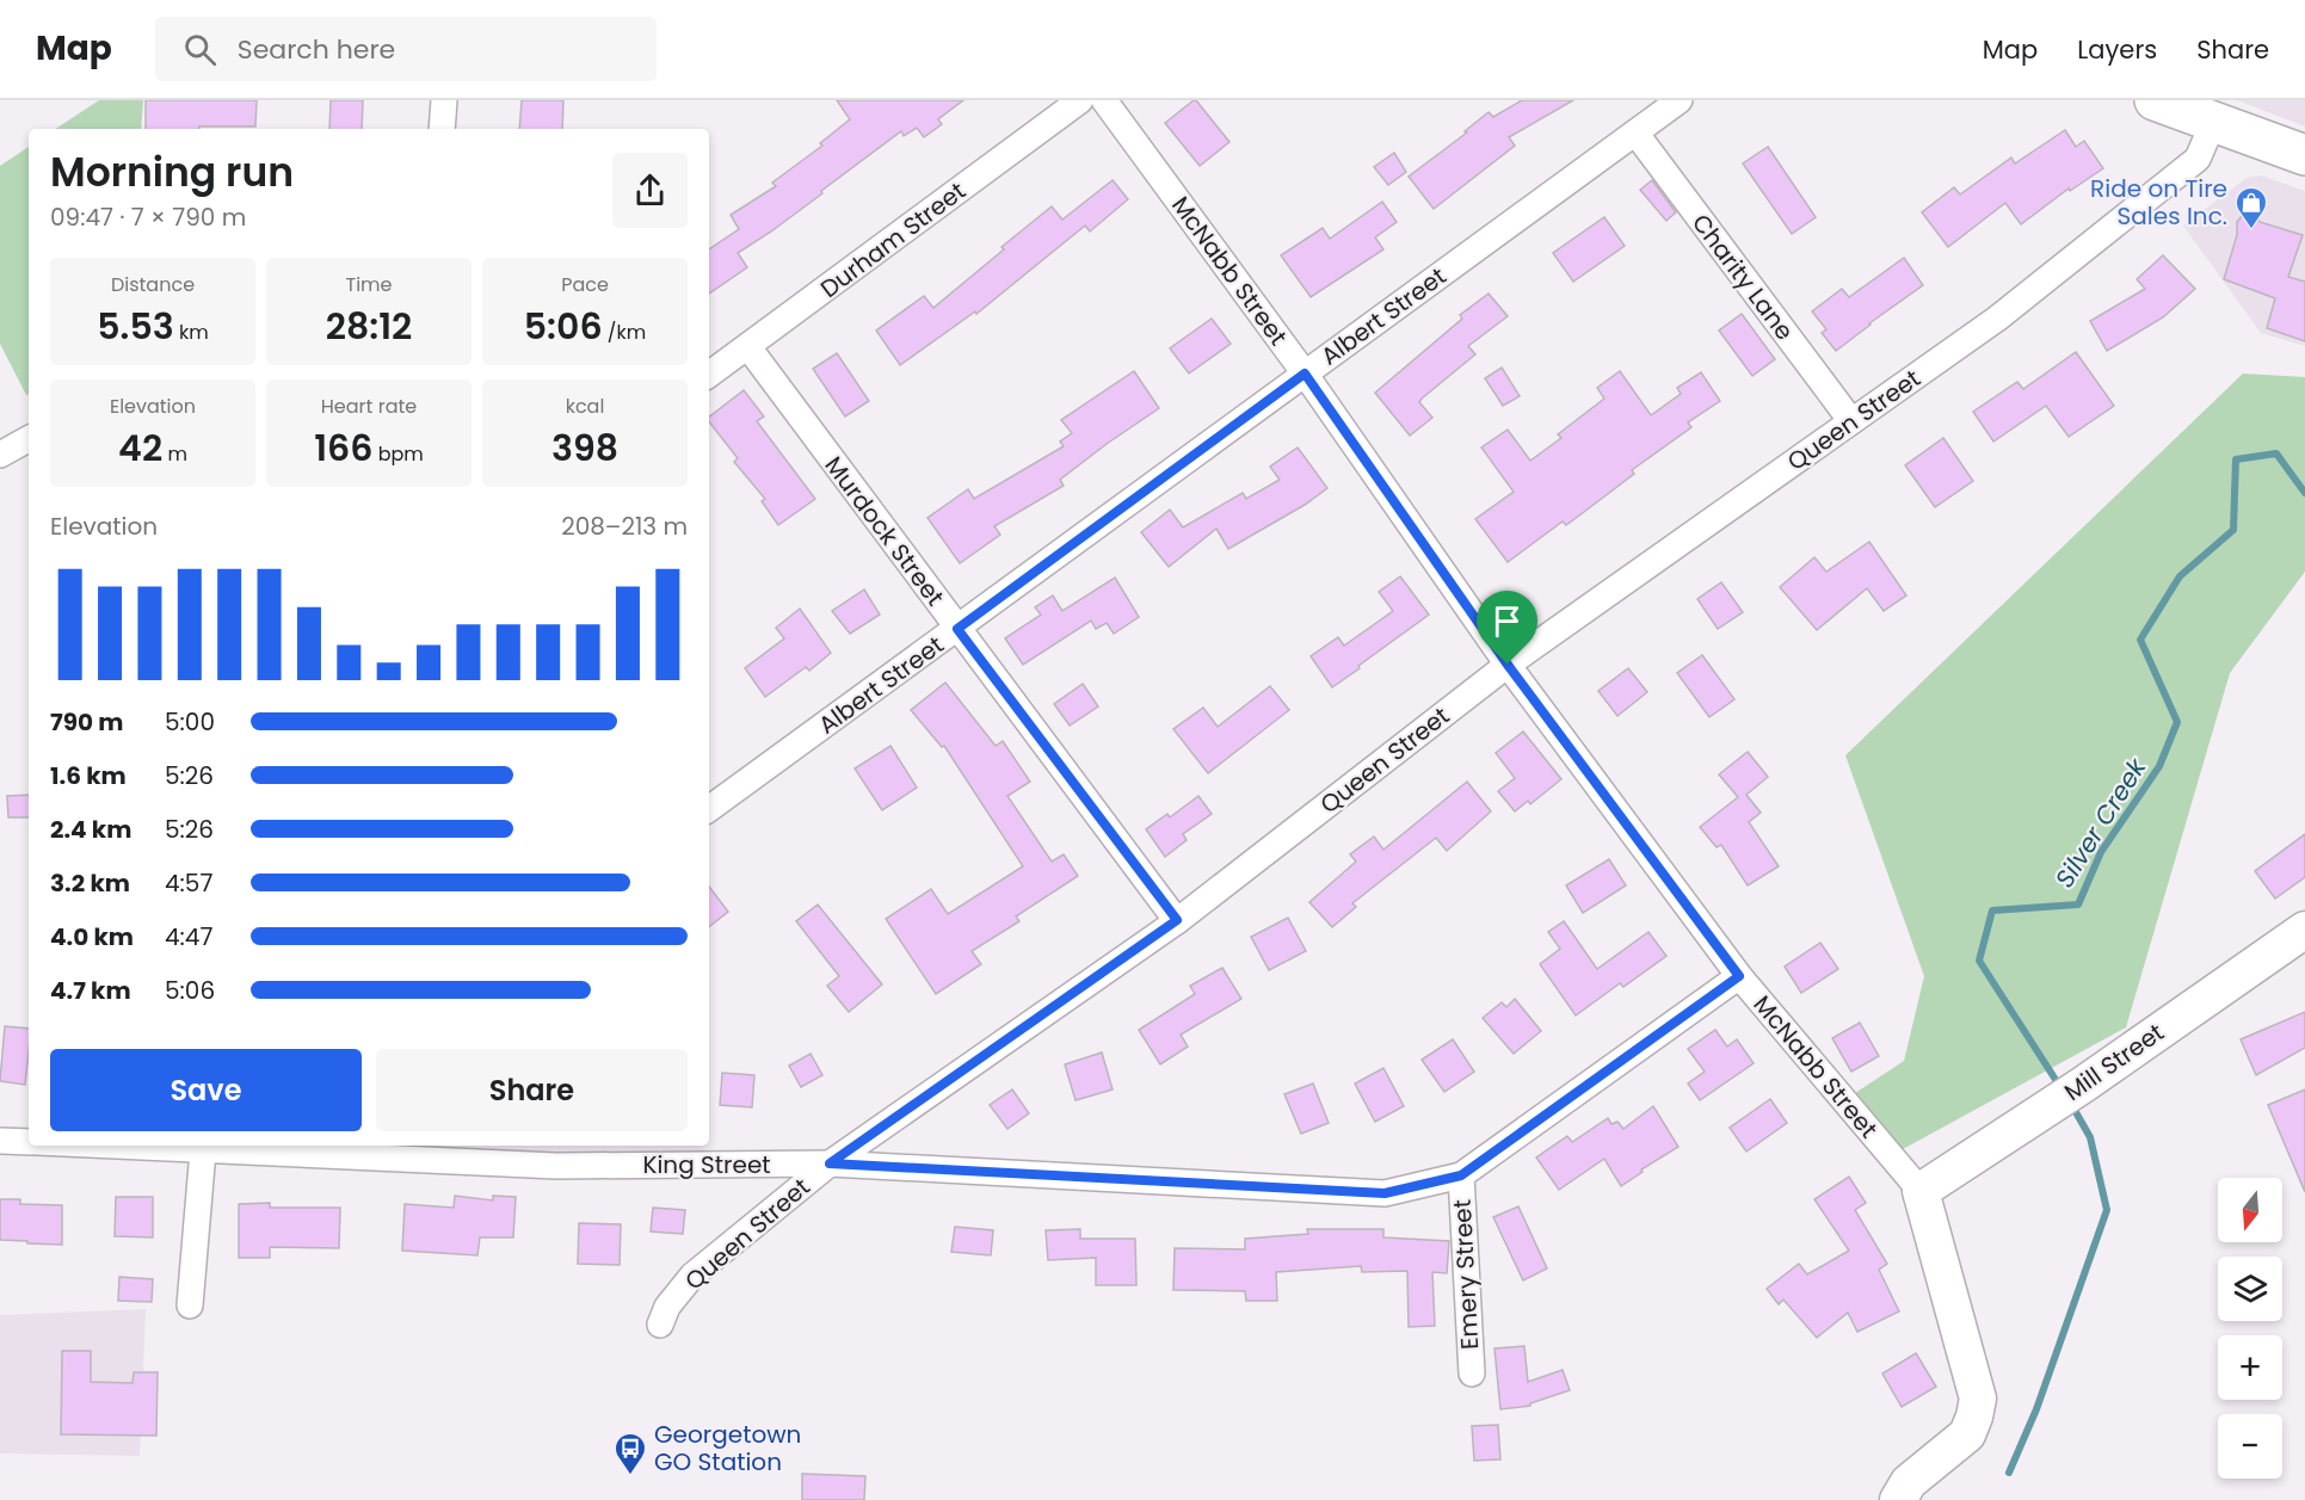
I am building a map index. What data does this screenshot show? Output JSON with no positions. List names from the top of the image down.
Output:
{
  "streets": {
    "street": [
      "Durham Street",
      "McNabb Street",
      "Charity Lane",
      "Albert Street",
      "Queen Street",
      "Murdock Street",
      "Mill Street",
      "King Street",
      "Emery Street"
    ]
  },
  "crossings": [
    ["Durham Street", "Murdock Street"],
    ["McNabb Street", "Albert Street"],
    ["McNabb Street", "Queen Street"],
    ["McNabb Street", "Mill Street"],
    ["McNabb Street", "King Street"],
    ["Charity Lane", "Albert Street"],
    ["Charity Lane", "Queen Street"],
    ["Albert Street", "Murdock Street"],
    ["Queen Street", "Murdock Street"],
    ["Queen Street", "King Street"],
    ["King Street", "Emery Street"]
  ],
  "water": ["Silver Creek"],
  "places": {
    "shop": ["Ride on Tire Sales Inc."],
    "bus stop": ["Georgetown GO Station"]
  },
  "north": "bottom",
  "page": {
    "header": "Map",
    "search": "Search here",
    "nav": ["Map", "Layers", "Share"],
    "heading": ["Morning run", "09:47 · 7 × 790 m"],
    "stats": [
      ["Distance", "5.53 km"],
      ["Time", "28:12"],
      ["Pace", "5:06 /km"],
      ["Elevation", "42 m"],
      ["Heart rate", "166 bpm"],
      ["kcal", "398"]
    ],
    "chart": ["Elevation", "208–213 m"],
    "list": [
      {
        "name": "790 m",
        "note": "5:00"
      },
      {
        "name": "1.6 km",
        "note": "5:26"
      },
      {
        "name": "2.4 km",
        "note": "5:26"
      },
      {
        "name": "3.2 km",
        "note": "4:57"
      },
      {
        "name": "4.0 km",
        "note": "4:47"
      },
      {
        "name": "4.7 km",
        "note": "5:06"
      }
    ],
    "buttons": ["Save", "Share"],
    "map_buttons": ["+", "−"]
  }
}
